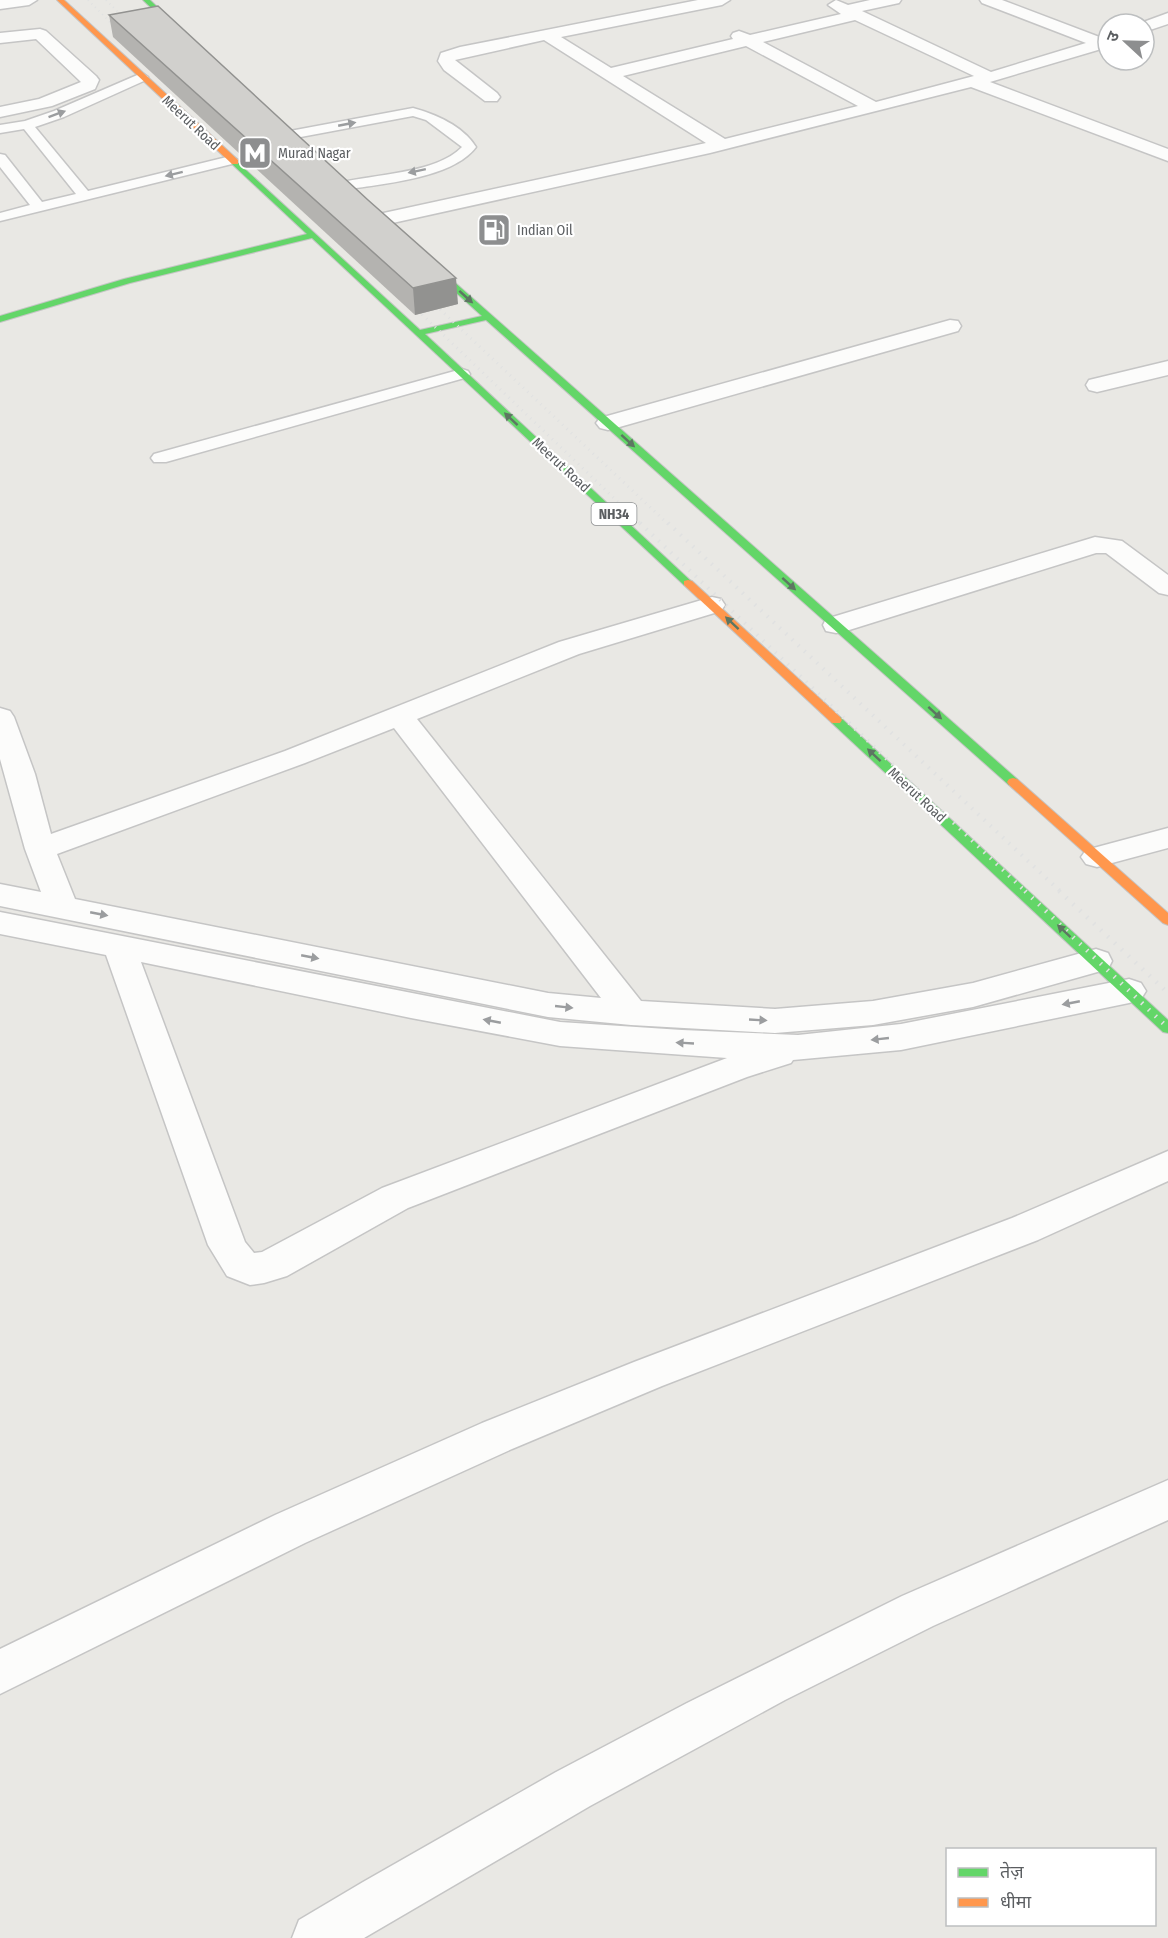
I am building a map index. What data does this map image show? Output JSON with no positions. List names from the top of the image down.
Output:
{
  "streets": {
    "main road": ["Meerut Road", "NH34"]
  },
  "places": {
    "metro station": ["Murad Nagar"],
    "fuel station": ["Indian Oil"]
  },
  "legend": ["तेज़", "धीमा"],
  "north": "left"
}
